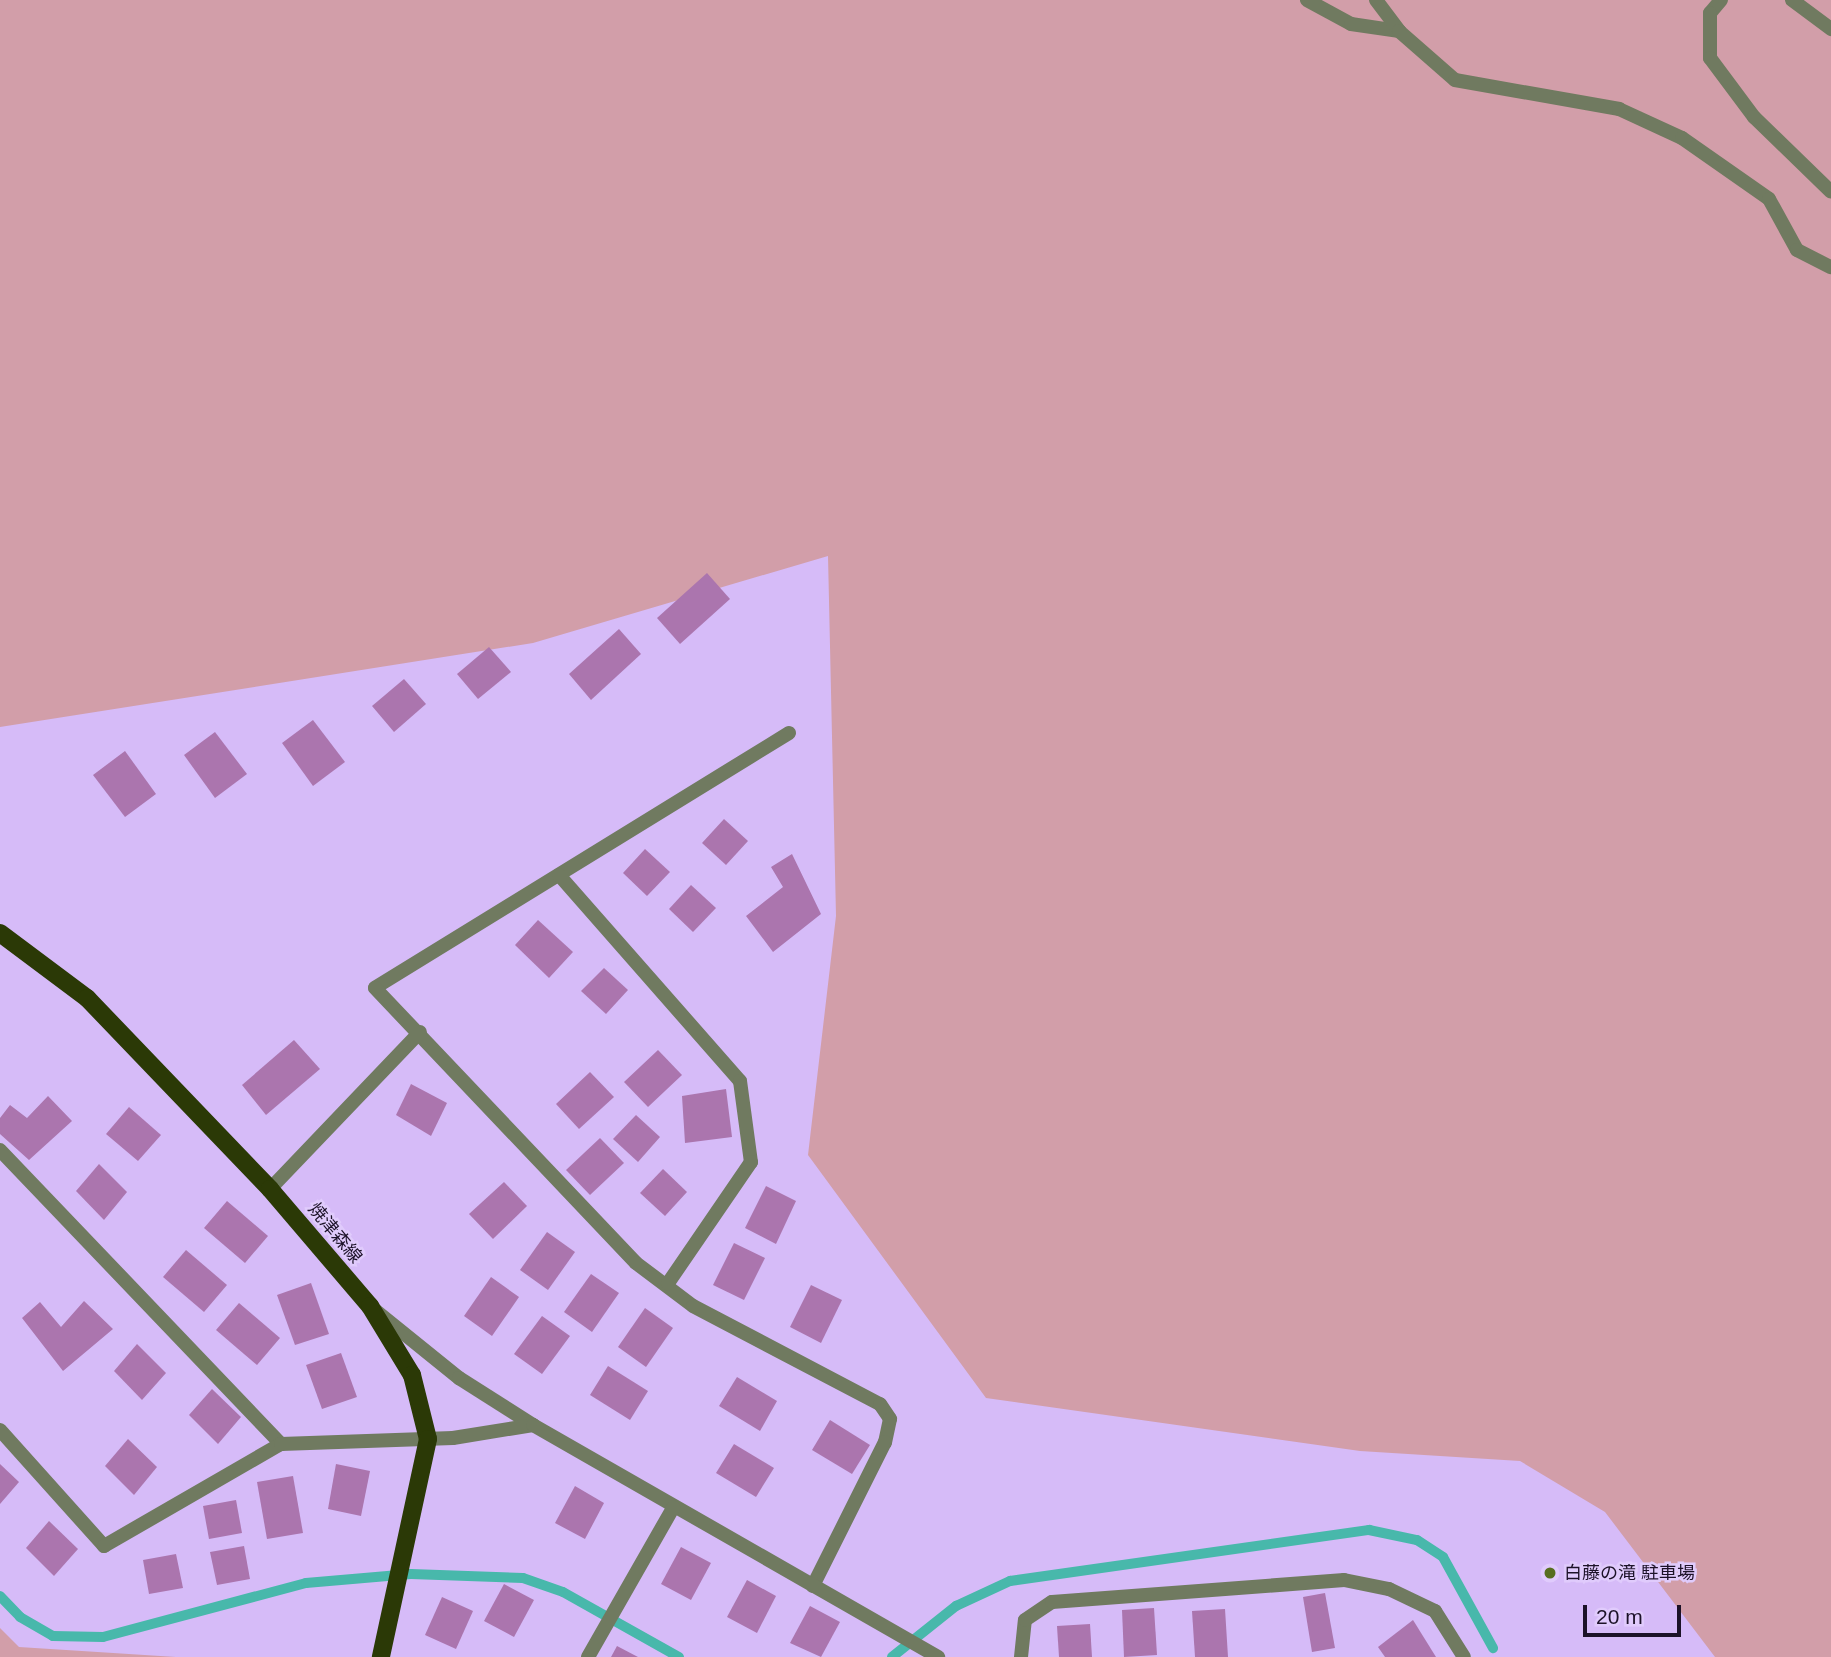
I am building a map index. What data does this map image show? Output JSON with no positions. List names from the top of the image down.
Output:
{
  "streets": {
    "main road": ["焼津森線"]
  },
  "places": ["白藤の滝 駐車場"],
  "scale_bar": "20 m"
}
